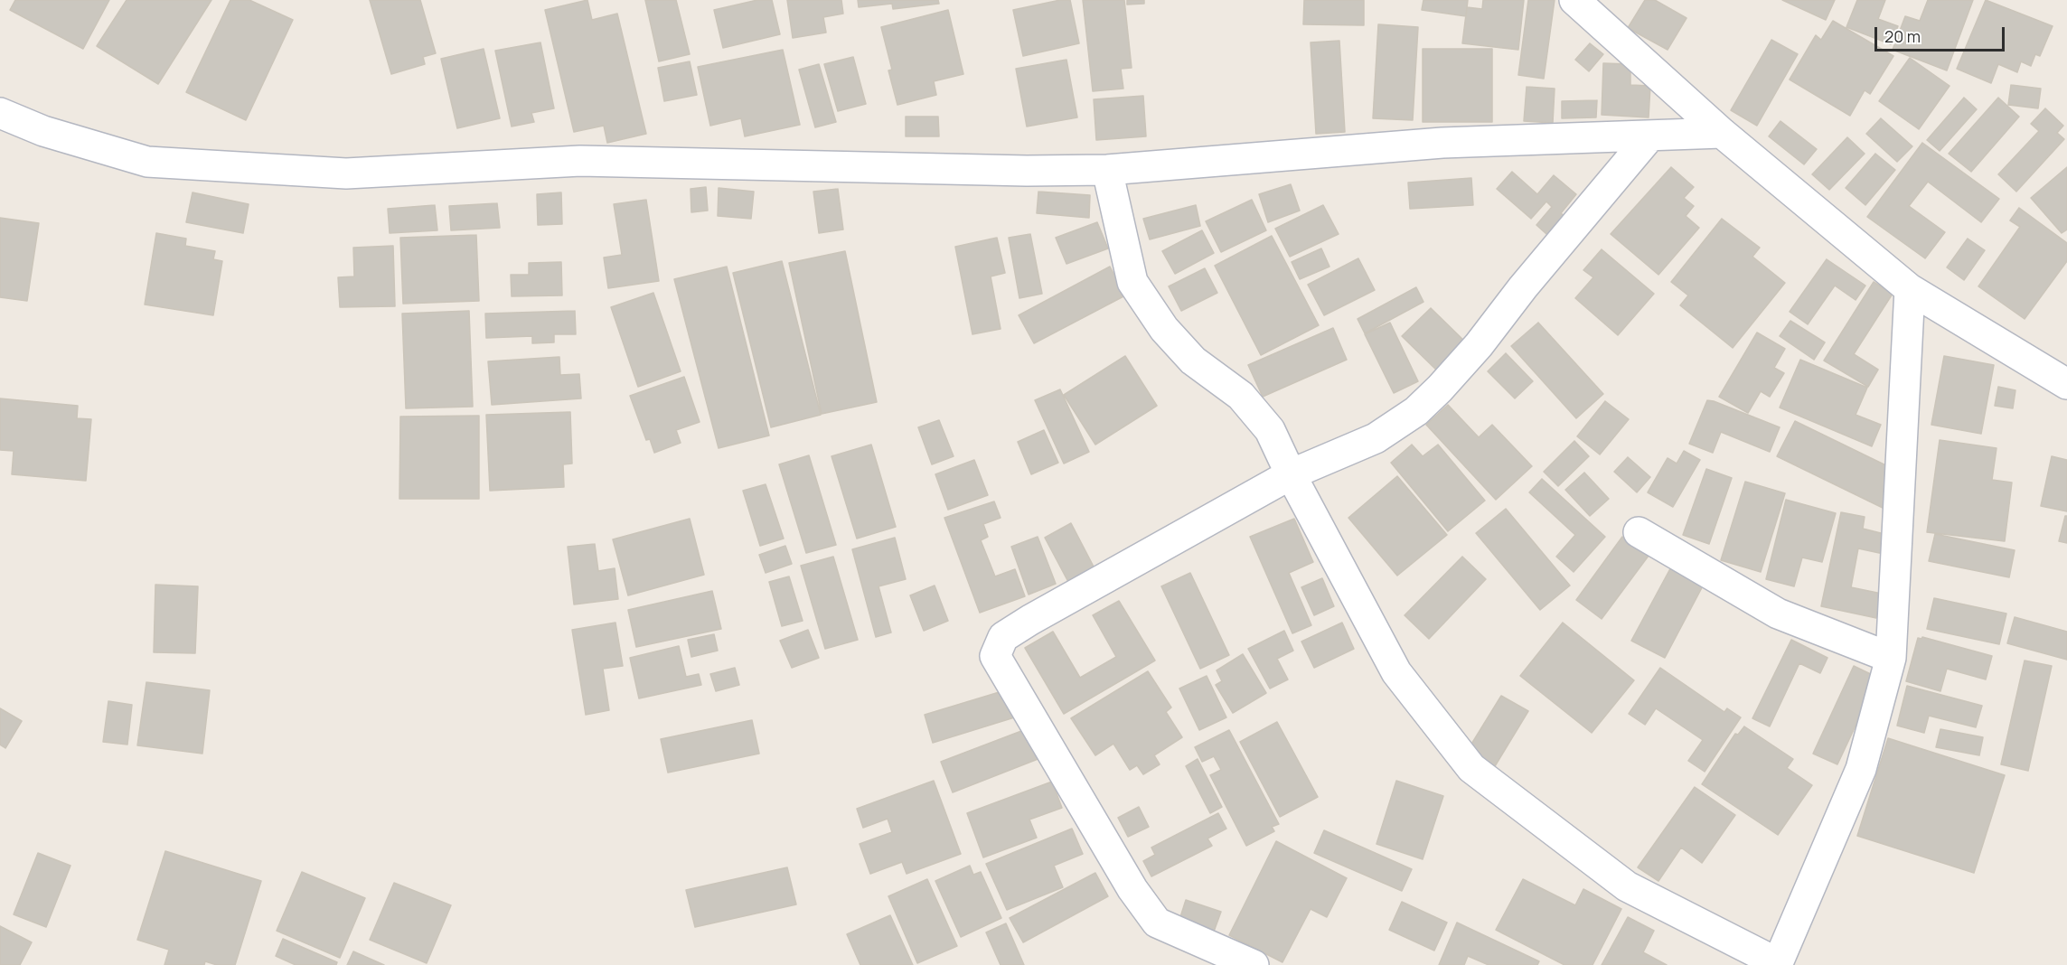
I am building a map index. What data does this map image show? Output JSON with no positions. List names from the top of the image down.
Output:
{
  "scale_bar": "20 m"
}
